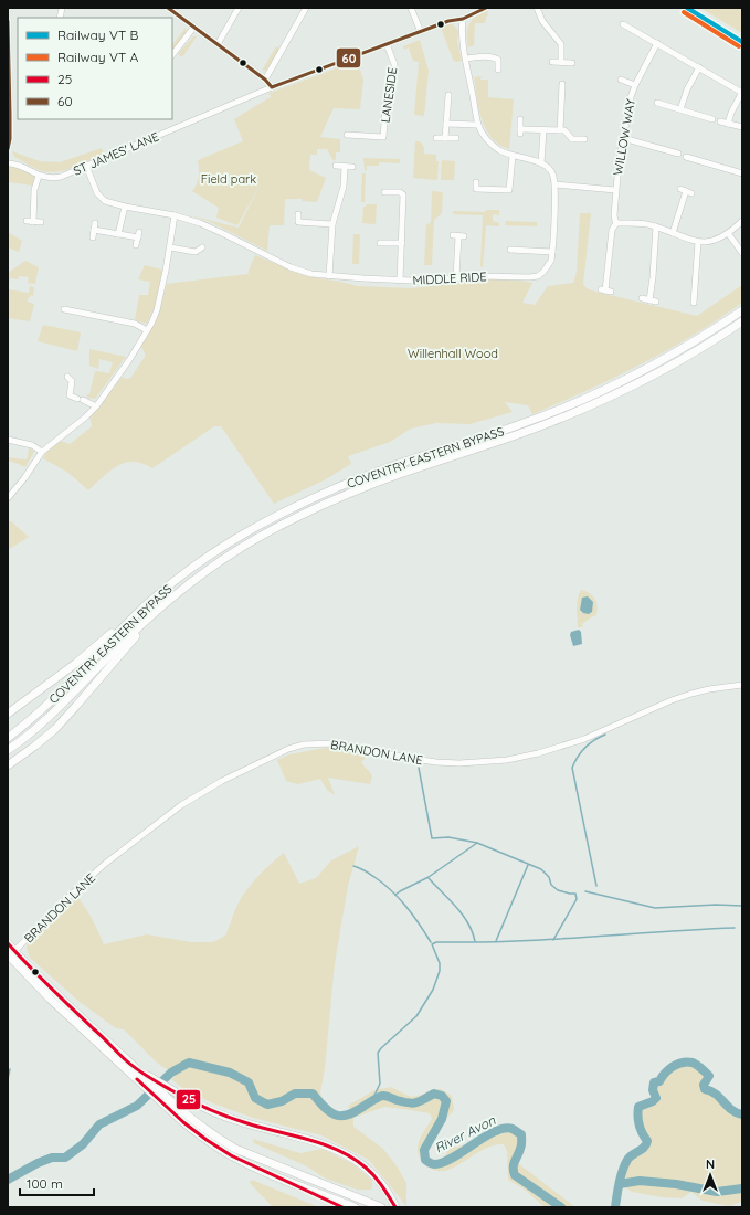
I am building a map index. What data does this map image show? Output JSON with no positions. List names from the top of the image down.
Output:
{
  "streets": {
    "highway": ["COVENTRY EASTERN BYPASS"],
    "street": [
      "LANESIDE",
      "WILLOW WAY",
      "ST JAMES' LANE",
      "MIDDLE RIDE",
      "BRANDON LANE"
    ]
  },
  "crossings": [
    ["LANESIDE", "ST JAMES' LANE"],
    ["WILLOW WAY", "MIDDLE RIDE"],
    ["ST JAMES' LANE", "MIDDLE RIDE"]
  ],
  "water": ["River Avon"],
  "parks": ["Field park", "Willenhall Wood"],
  "lines": ["transit line 60", "transit line 25"],
  "legend": [
    "Railway VT B",
    "Railway VT A",
    "25",
    "60"
  ],
  "scale_bar": "100 m",
  "north": "top"
}
